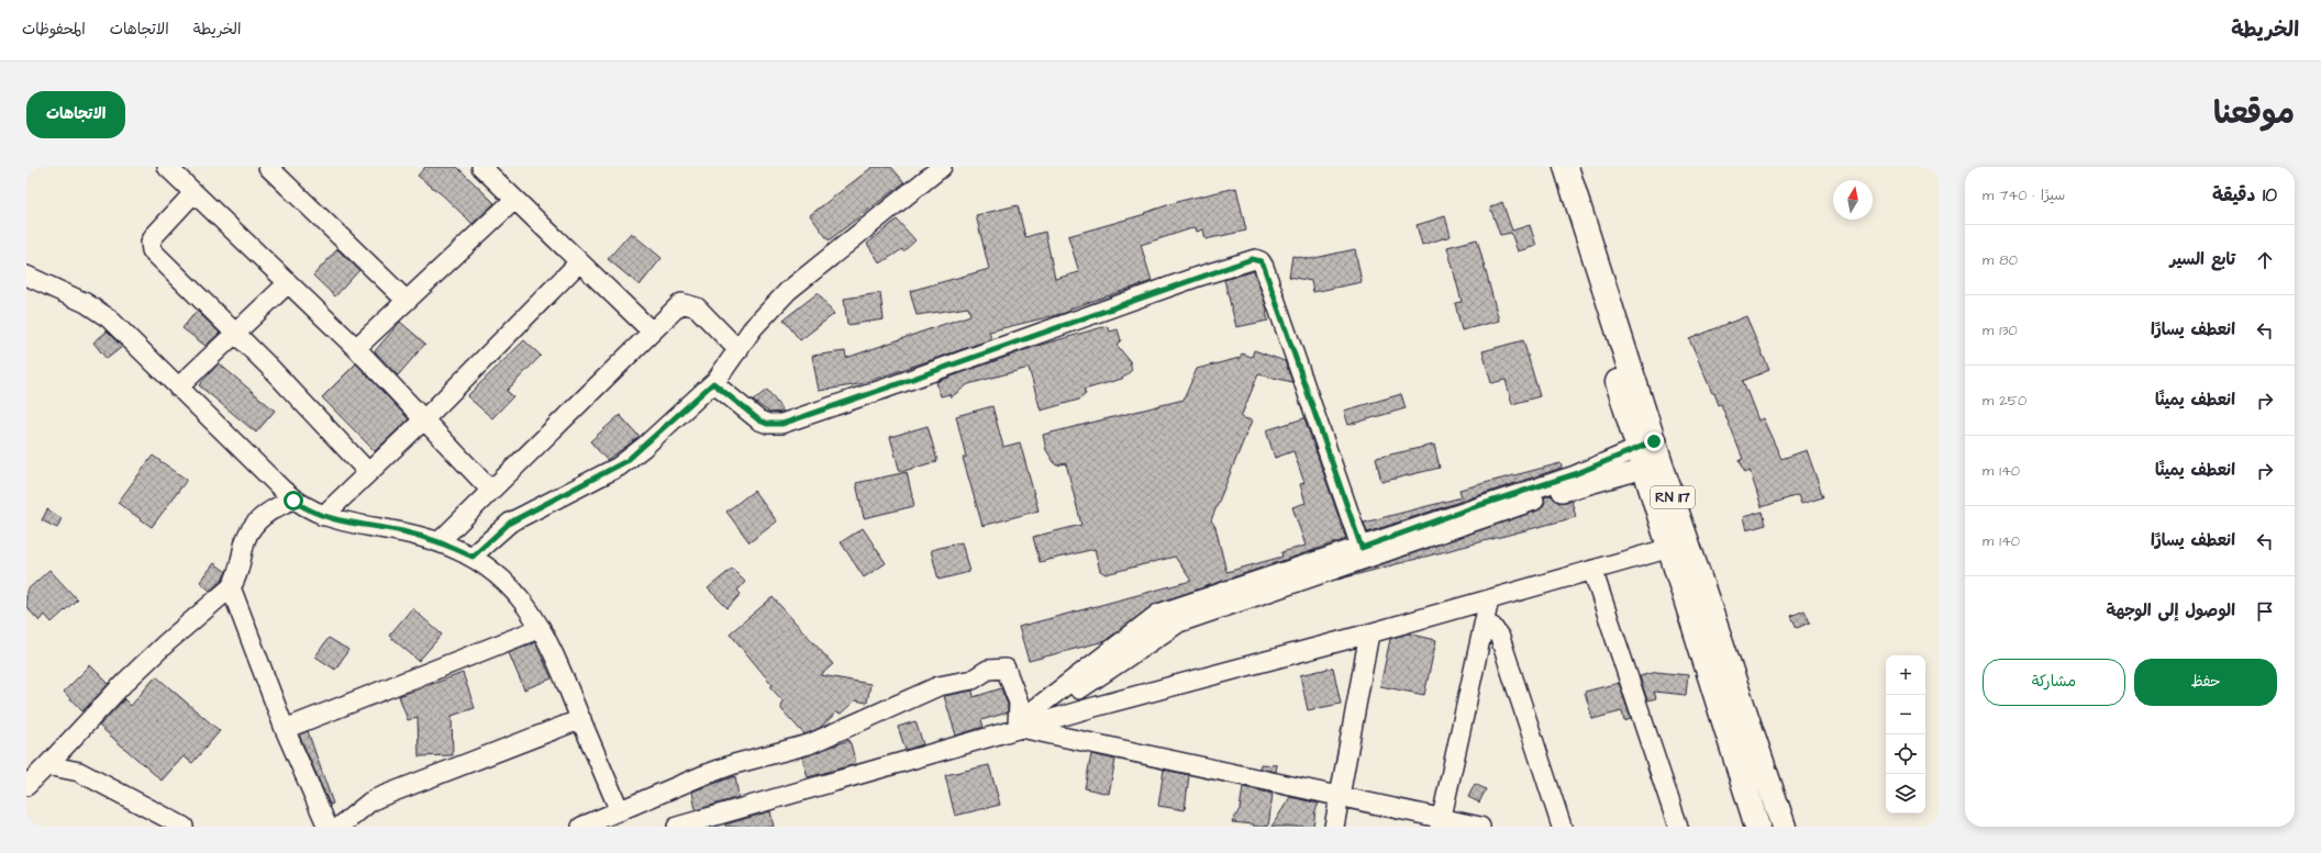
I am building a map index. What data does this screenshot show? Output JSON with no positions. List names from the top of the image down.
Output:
{
  "streets": {
    "main road": ["RN 117"]
  },
  "north": "top",
  "page": {
    "header": "الخريطة",
    "nav": ["الخريطة", "الاتجاهات", "المحفوظات"],
    "title": "موقعنا",
    "buttons": [
      "الاتجاهات",
      ["حفظ", "مشاركة"]
    ],
    "heading": ["10 دقيقة", "سيرًا · 740 m"],
    "list": [
      ["تابع السير", "80 m"],
      ["انعطف يسارًا", "130 m"],
      ["انعطف يمينًا", "250 m"],
      ["انعطف يمينًا", "140 m"],
      ["انعطف يسارًا", "140 m"],
      "الوصول إلى الوجهة"
    ],
    "map_buttons": ["+", "−"]
  }
}
